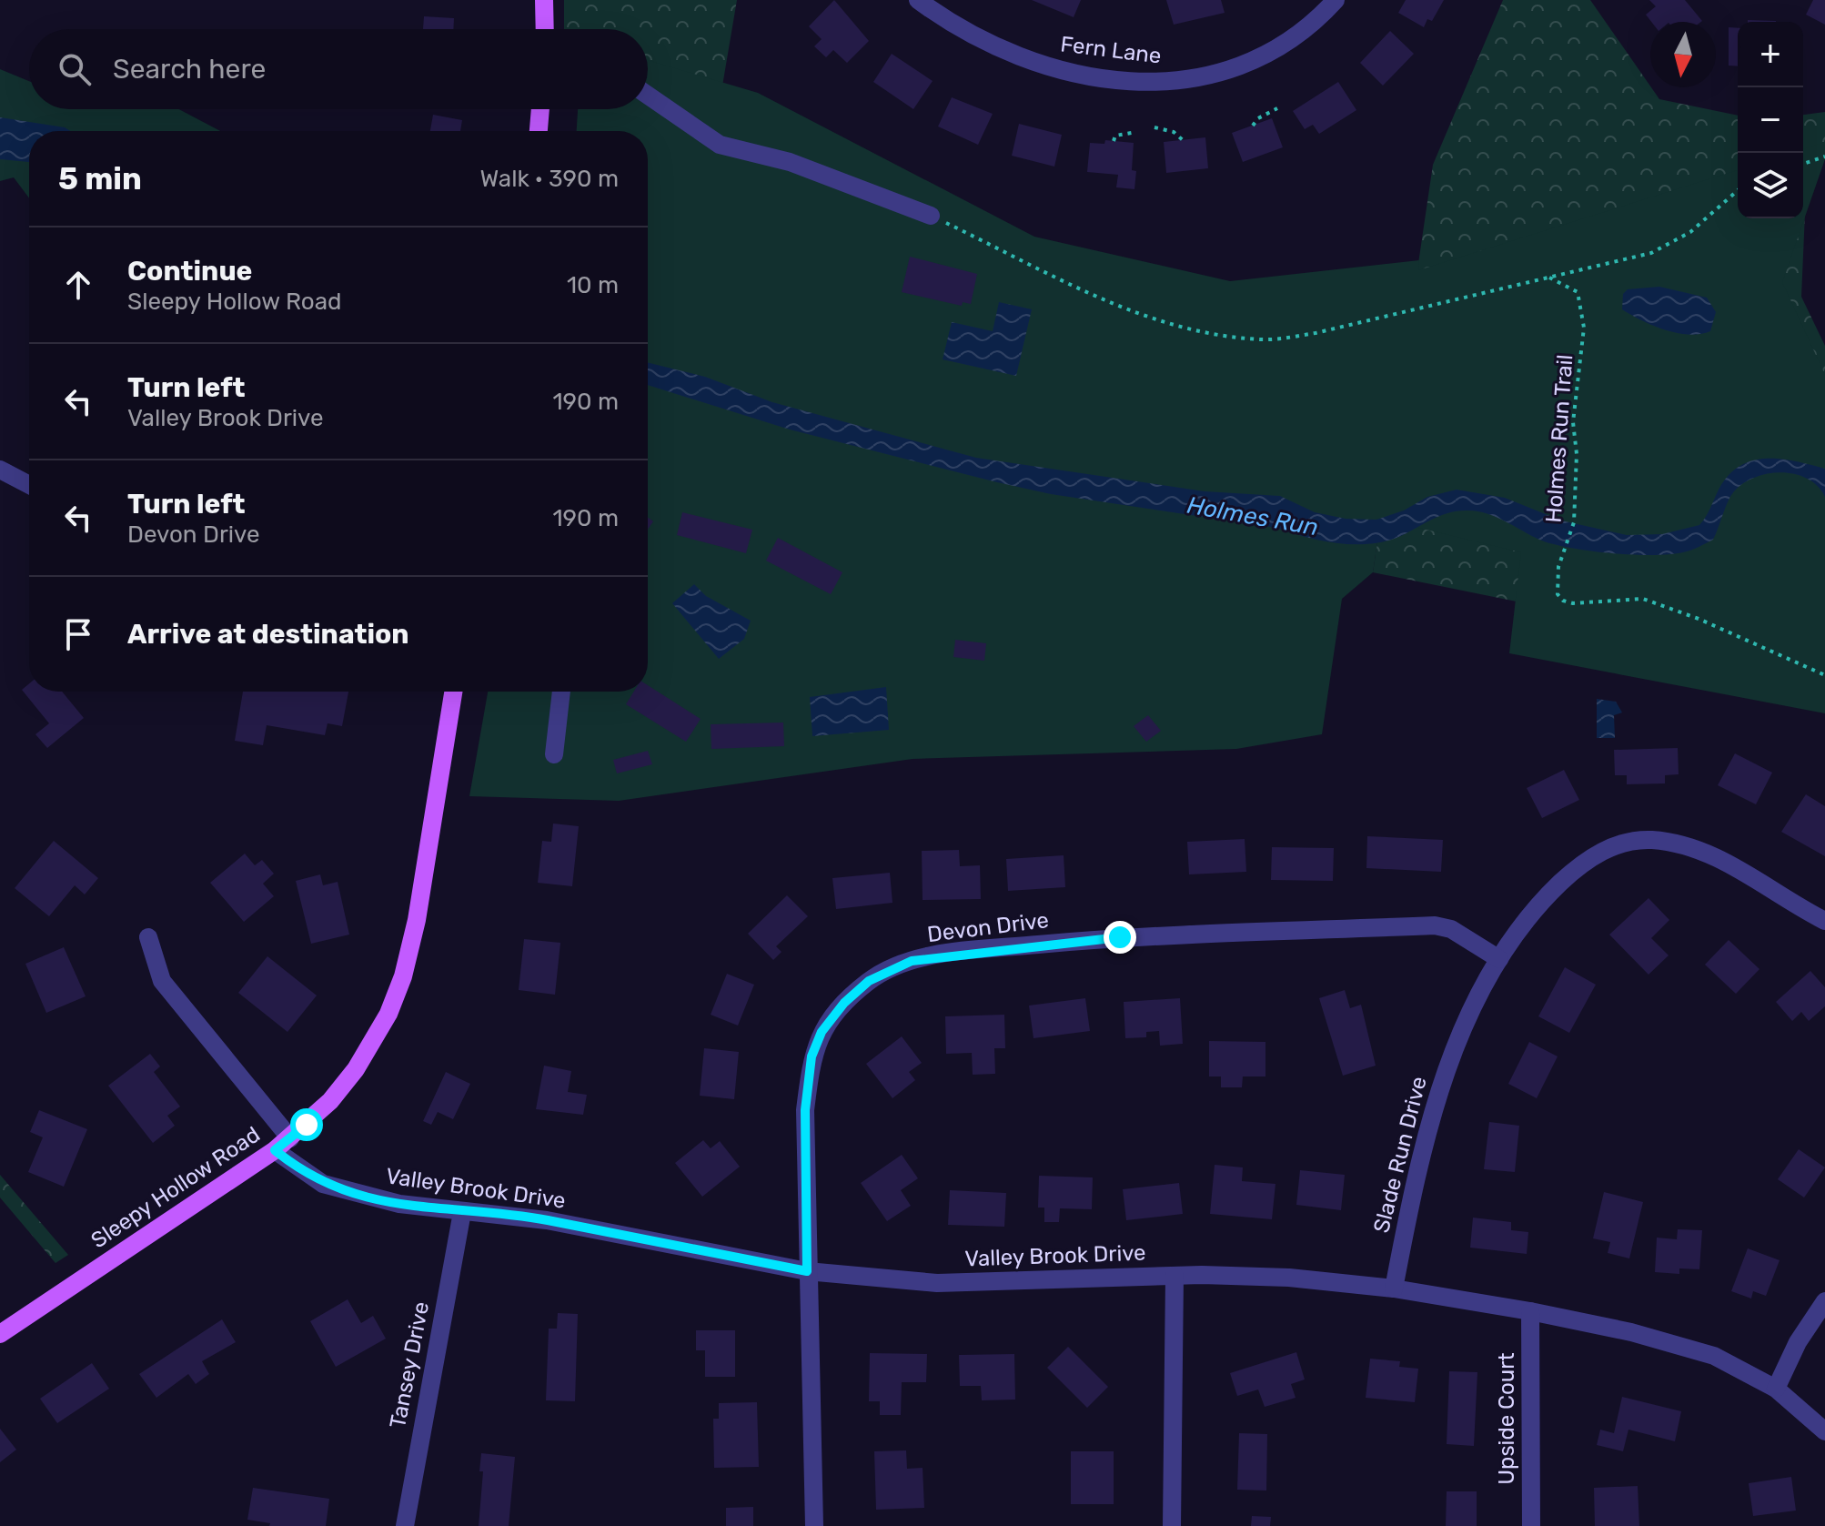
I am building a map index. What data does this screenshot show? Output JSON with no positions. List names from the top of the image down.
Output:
{
  "streets": {
    "main road": ["Sleepy Hollow Road"],
    "street": [
      "Fern Lane",
      "Devon Drive",
      "Slade Run Drive",
      "Valley Brook Drive",
      "Tansey Drive",
      "Upside Court"
    ],
    "path": ["Holmes Run Trail"]
  },
  "crossings": [
    ["Devon Drive", "Slade Run Drive"],
    ["Devon Drive", "Valley Brook Drive"],
    ["Slade Run Drive", "Valley Brook Drive"],
    ["Sleepy Hollow Road", "Valley Brook Drive"],
    ["Valley Brook Drive", "Tansey Drive"],
    ["Valley Brook Drive", "Upside Court"]
  ],
  "water": ["Holmes Run"],
  "north": "bottom",
  "page": {
    "map_buttons": ["+", "−"],
    "search": "Search here",
    "heading": ["5 min", "Walk · 390 m"],
    "list": [
      ["Continue", "Sleepy Hollow Road", "10 m"],
      ["Turn left", "Valley Brook Drive", "190 m"],
      ["Turn left", "Devon Drive", "190 m"],
      "Arrive at destination"
    ]
  }
}
